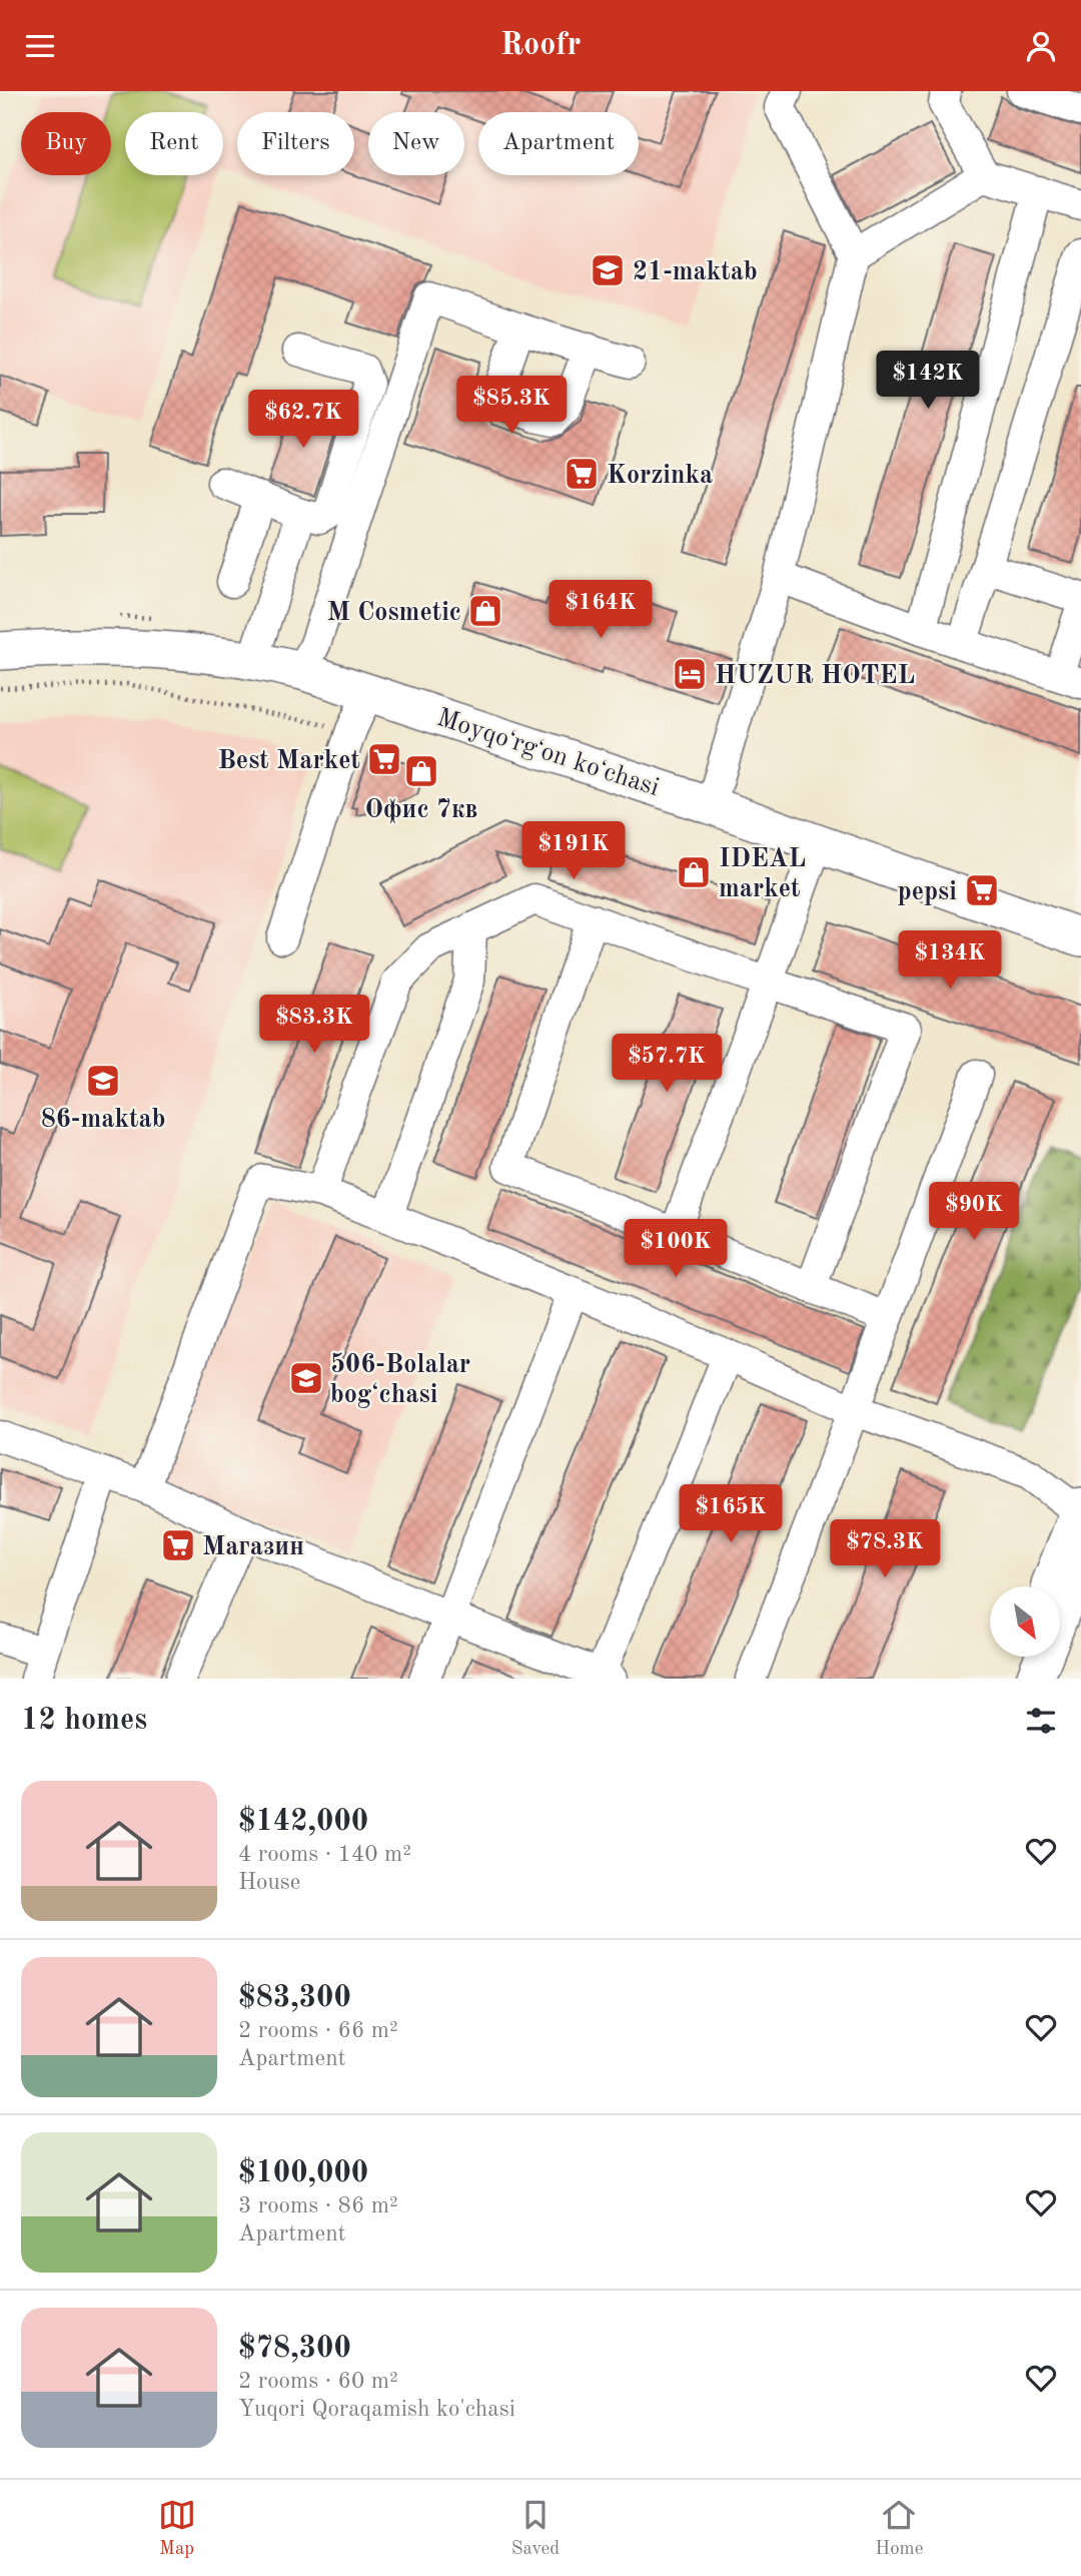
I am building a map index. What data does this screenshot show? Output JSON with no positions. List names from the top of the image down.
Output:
{
  "streets": {
    "main road": ["Moyqoʻrgʻon koʻchasi"]
  },
  "places": {
    "school or university": ["21-maktab", "86-maktab", "506-Bolalar bogʻchasi"],
    "supermarket": [
      "Korzinka",
      "Best Market",
      "pepsi",
      "Магазин"
    ],
    "shop": ["M Cosmetic", "Офис 7кв", "IDEAL market"],
    "hotel": ["HUZUR HOTEL"]
  },
  "north": "bottom right",
  "page": {
    "header": "Roofr",
    "chip": [
      "Buy",
      "Rent",
      "Filters",
      "New",
      "Apartment"
    ],
    "price": [
      "$142K",
      "$85.3K",
      "$62.7K",
      "$164K",
      "$191K",
      "$134K",
      "$83.3K",
      "$57.7K",
      "$90K",
      "$100K",
      "$165K",
      "$78.3K"
    ],
    "heading": "12 homes",
    "list": [
      {
        "name": "$142,000",
        "note": "4 rooms · 140 m² · House"
      },
      {
        "name": "$83,300",
        "note": "2 rooms · 66 m² · Apartment"
      },
      {
        "name": "$100,000",
        "note": "3 rooms · 86 m² · Apartment"
      },
      {
        "name": "$78,300",
        "note": "2 rooms · 60 m² · Yuqori Qoraqamish ko'chasi"
      }
    ],
    "tabs": ["Map", "Saved", "Home"]
  }
}
